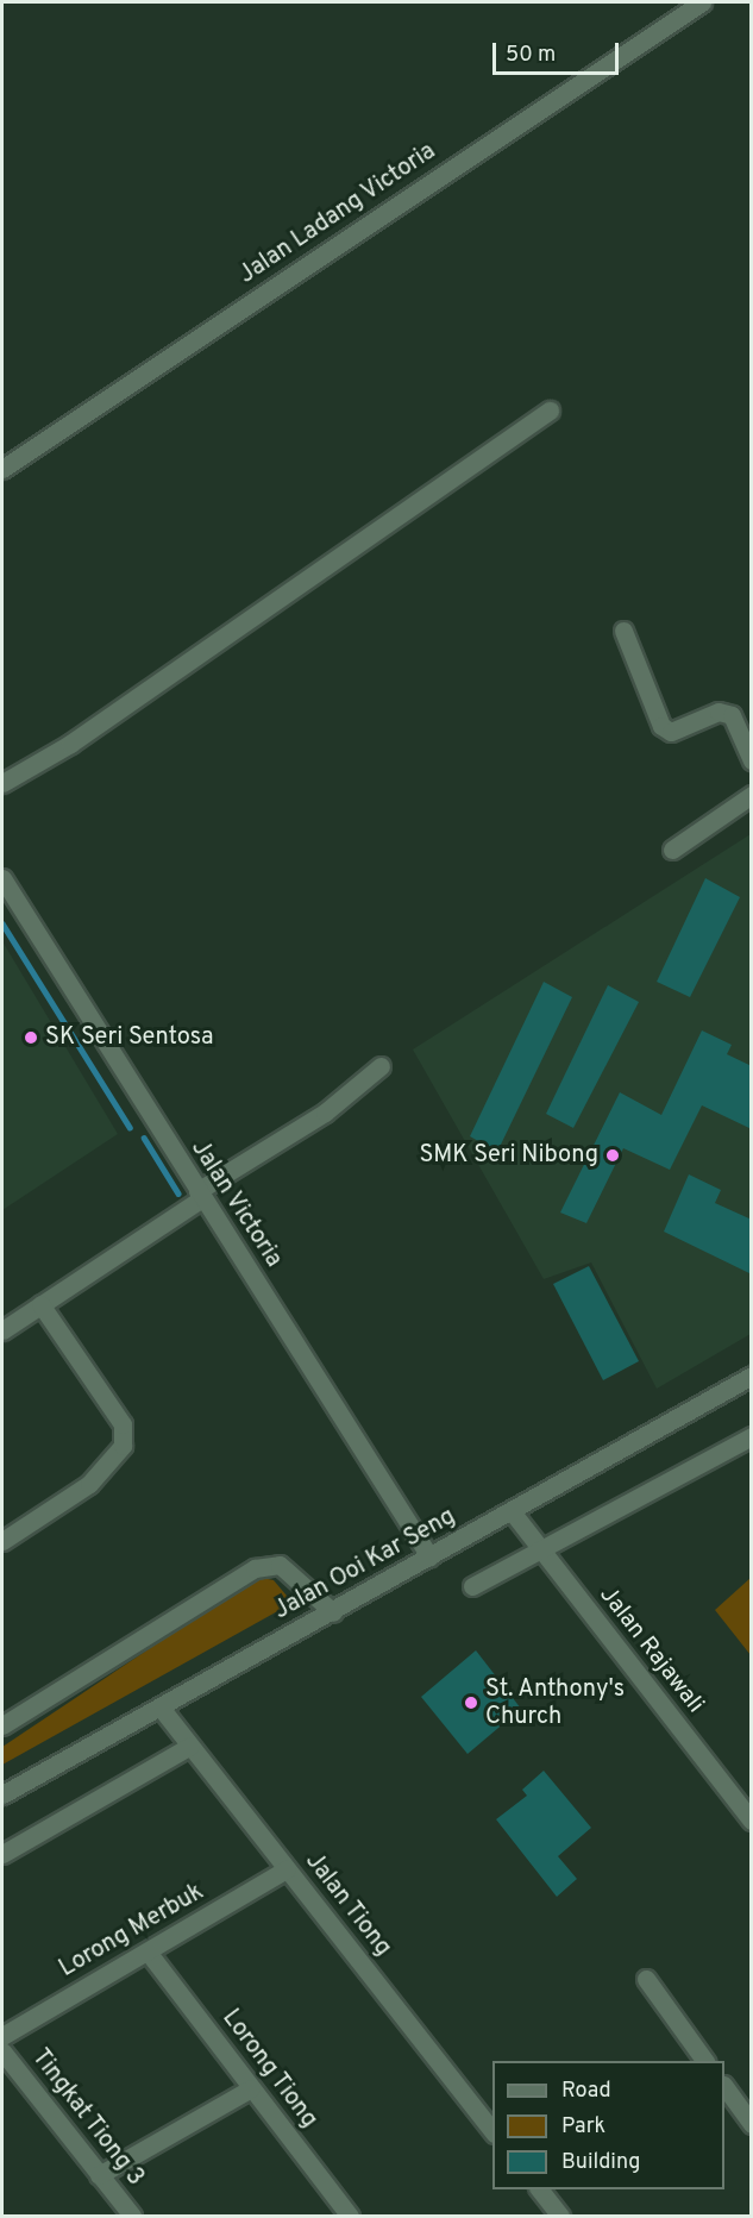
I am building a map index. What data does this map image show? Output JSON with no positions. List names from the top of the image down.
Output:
{
  "streets": {
    "street": [
      "Jalan Ladang Victoria",
      "Jalan Victoria",
      "Jalan Ooi Kar Seng",
      "Jalan Rajawali",
      "Jalan Tiong",
      "Lorong Merbuk",
      "Lorong Tiong",
      "Tingkat Tiong 3"
    ]
  },
  "crossings": [
    ["Jalan Victoria", "Jalan Ooi Kar Seng"],
    ["Jalan Ooi Kar Seng", "Jalan Rajawali"],
    ["Jalan Ooi Kar Seng", "Jalan Tiong"],
    ["Jalan Tiong", "Lorong Merbuk"],
    ["Lorong Merbuk", "Lorong Tiong"]
  ],
  "places": ["SK Seri Sentosa", "SMK Seri Nibong", "St. Anthony's Church"],
  "legend": ["Road", "Park", "Building"],
  "scale_bar": "50 m"
}
